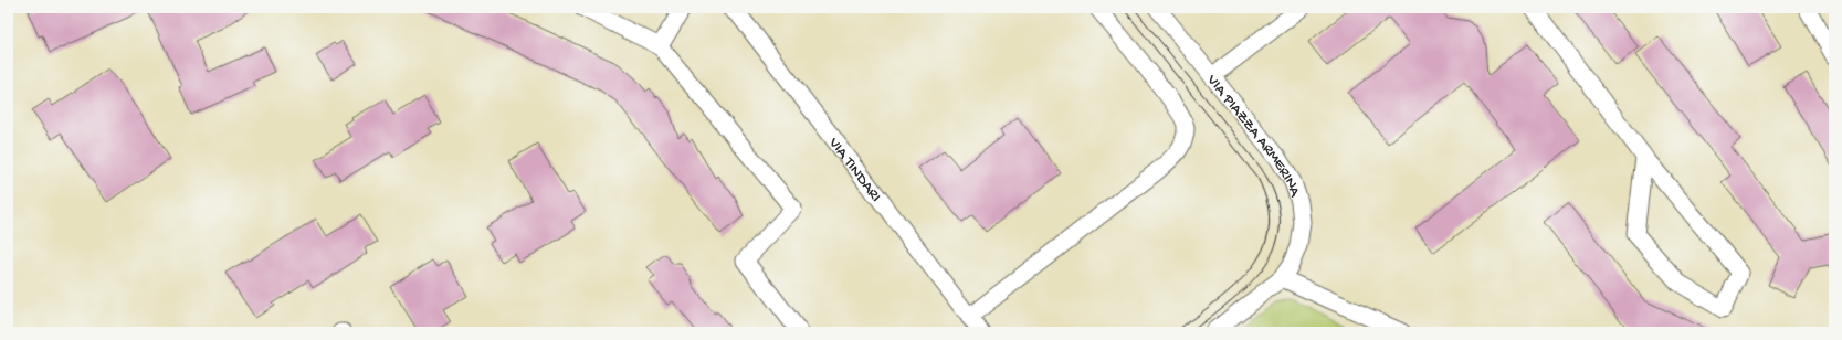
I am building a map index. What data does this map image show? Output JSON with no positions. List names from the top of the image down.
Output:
{
  "streets": {
    "street": ["VIA PIAZZA ARMERINA", "VIA TINDARI"]
  }
}
